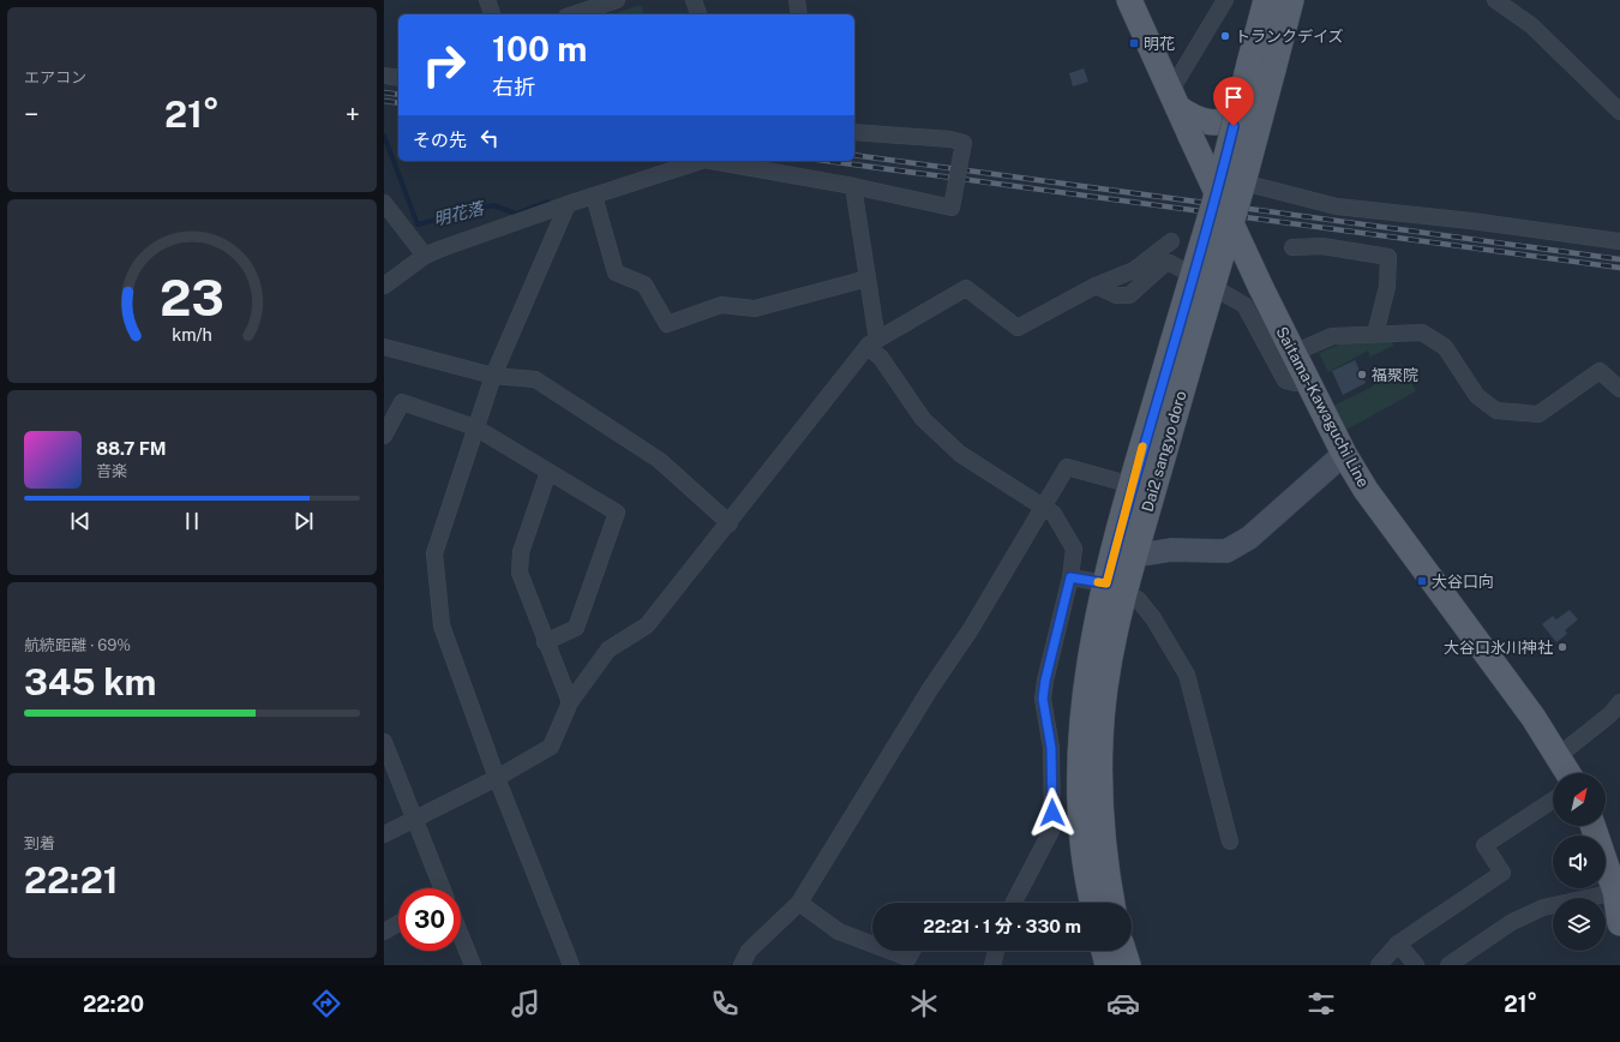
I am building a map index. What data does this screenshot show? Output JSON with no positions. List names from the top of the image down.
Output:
{
  "streets": {
    "main road": ["Saitama-Kawaguchi Line", "Dai2 sangyo doro"]
  },
  "crossings": [
    ["Saitama-Kawaguchi Line", "Dai2 sangyo doro"]
  ],
  "water": ["明花落"],
  "places": {
    "other": ["トランクデイズ", "福聚院", "大谷口氷川神社"],
    "transit": ["明花", "大谷口向"]
  },
  "north": "top right",
  "page": {
    "tile": [
      "エアコン",
      ["航続距離 · 69%", "345 km"],
      ["到着", "22:21"]
    ],
    "turn": ["100 m", "右折"],
    "heat": ["−", "21°", "+"],
    "then": "その先",
    "song": ["88.7 FM", "音楽"],
    "limit": "30",
    "trip": "22:21 · 1 分 · 330 m",
    "tabs": ["22:20", "21°"],
    "gauge": ["23", "km/h"]
  }
}
